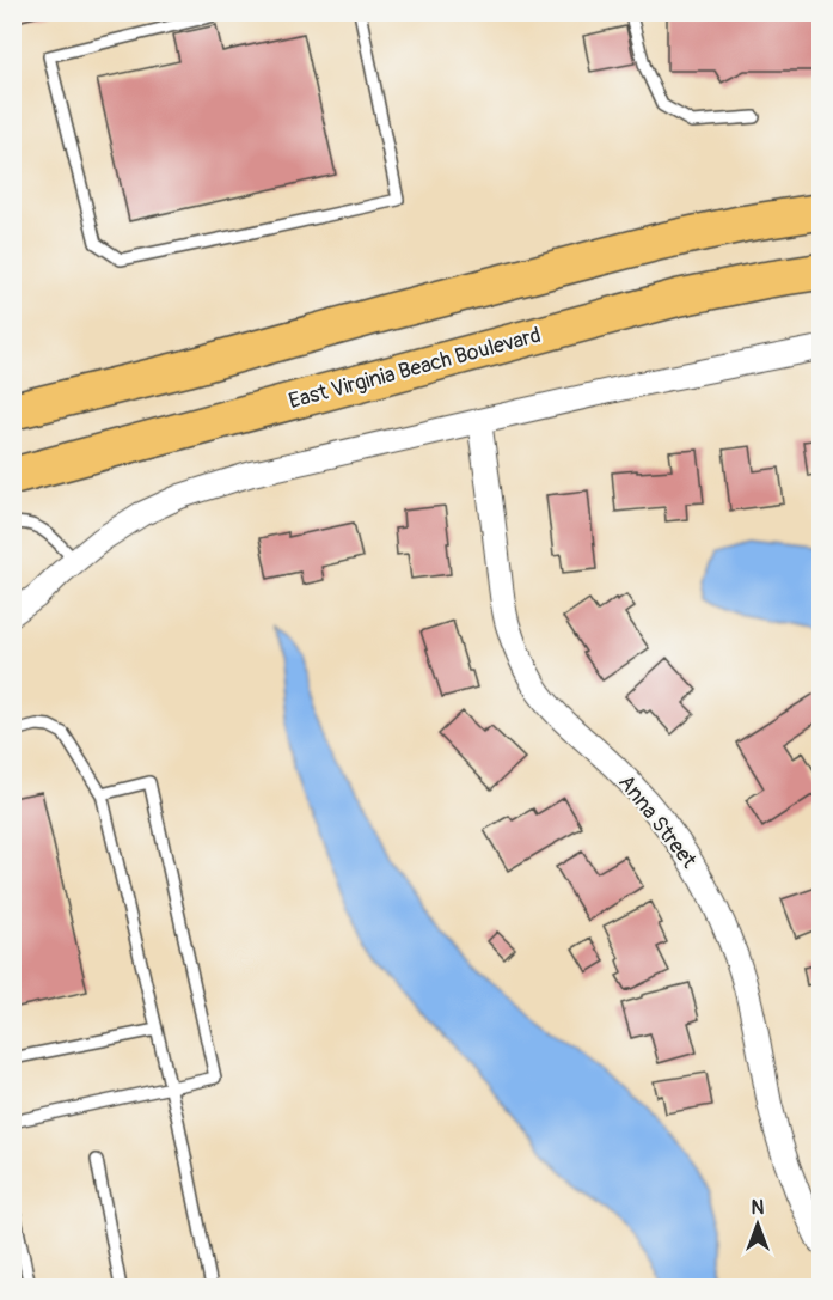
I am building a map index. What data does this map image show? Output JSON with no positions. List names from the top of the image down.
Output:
{
  "streets": {
    "main road": ["East Virginia Beach Boulevard"],
    "street": ["Anna Street"]
  },
  "north": "top"
}
